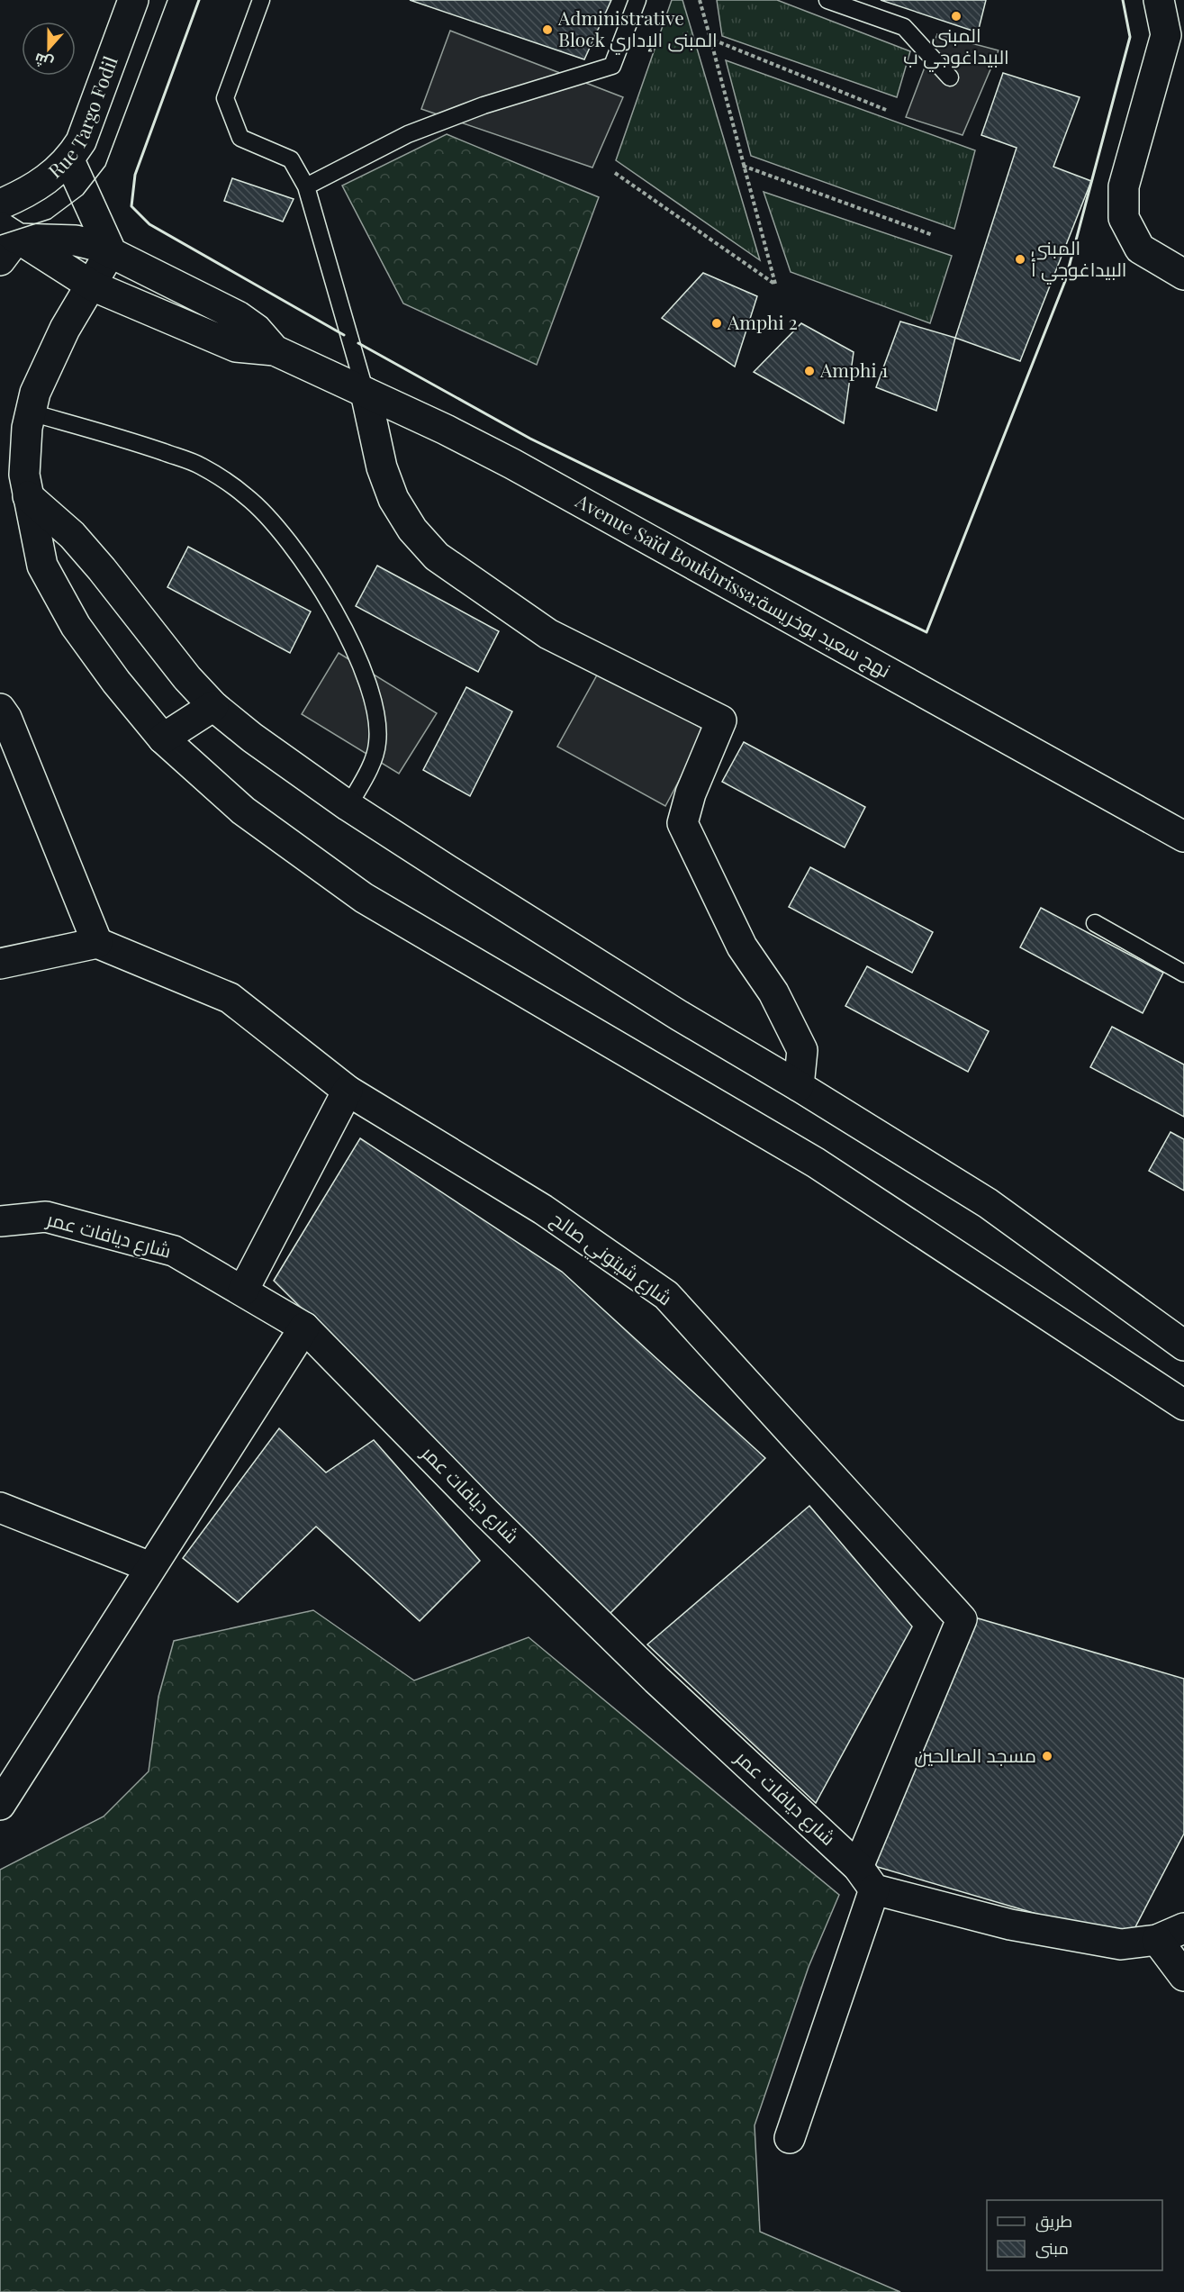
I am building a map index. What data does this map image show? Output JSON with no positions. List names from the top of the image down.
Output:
{
  "streets": {
    "street": [
      "Rue Targo Fodil",
      "Avenue Saïd Boukhrissa;نهج سعيد بوخريسة",
      "شارع ديافات عمر",
      "شارع شيتوني صالح"
    ]
  },
  "crossings": [
    ["شارع ديافات عمر", "شارع شيتوني صالح"]
  ],
  "places": [
    "المبنى البيداغوجي ب",
    "Administrative Block المبنى الإداري",
    "المبنى البيداغوجي أ",
    "Amphi 2",
    "Amphi 1",
    "مسجد الصالحين"
  ],
  "legend": ["طريق", "مبنى"],
  "north": "bottom"
}
